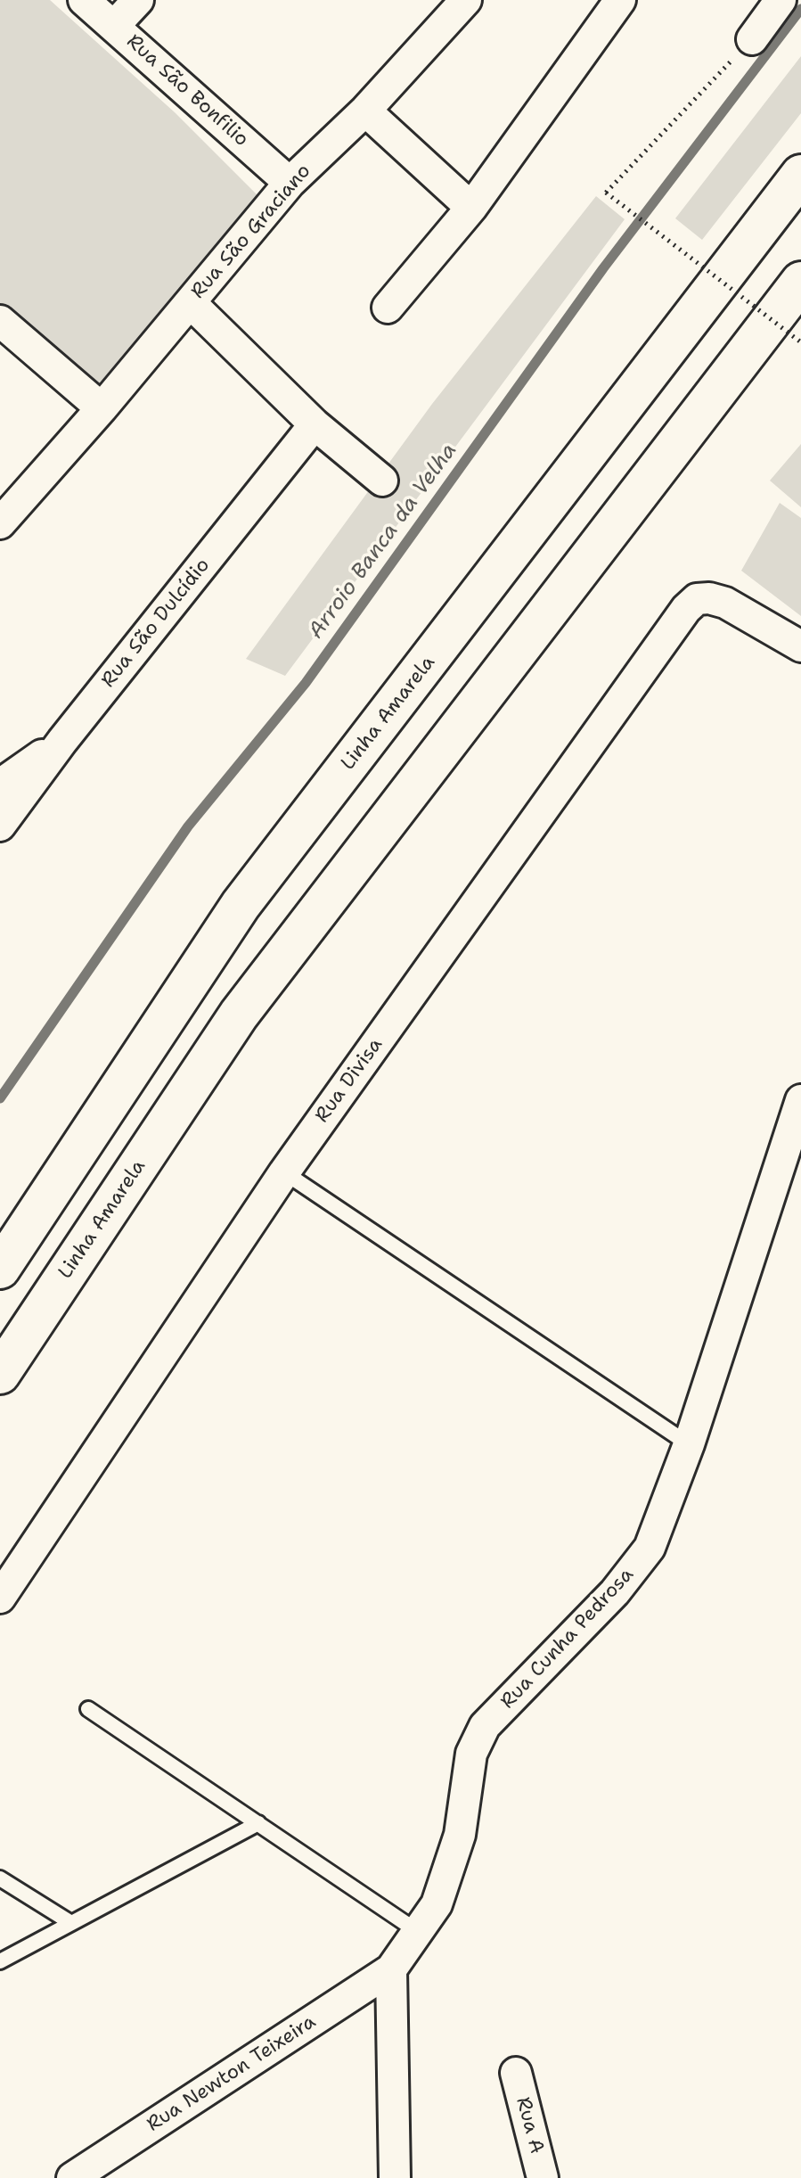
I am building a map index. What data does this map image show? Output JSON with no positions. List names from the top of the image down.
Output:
{
  "streets": {
    "highway": ["Linha Amarela"],
    "street": [
      "Rua São Bonfilio",
      "Rua São Graciano",
      "Rua São Dulcídio",
      "Rua Divisa",
      "Rua Cunha Pedrosa",
      "Rua Newton Teixeira",
      "Rua A"
    ]
  },
  "crossings": [
    ["Rua São Bonfilio", "Rua São Graciano"],
    ["Rua Cunha Pedrosa", "Rua Newton Teixeira"]
  ],
  "water": ["Arroio Banca da Velha"]
}
